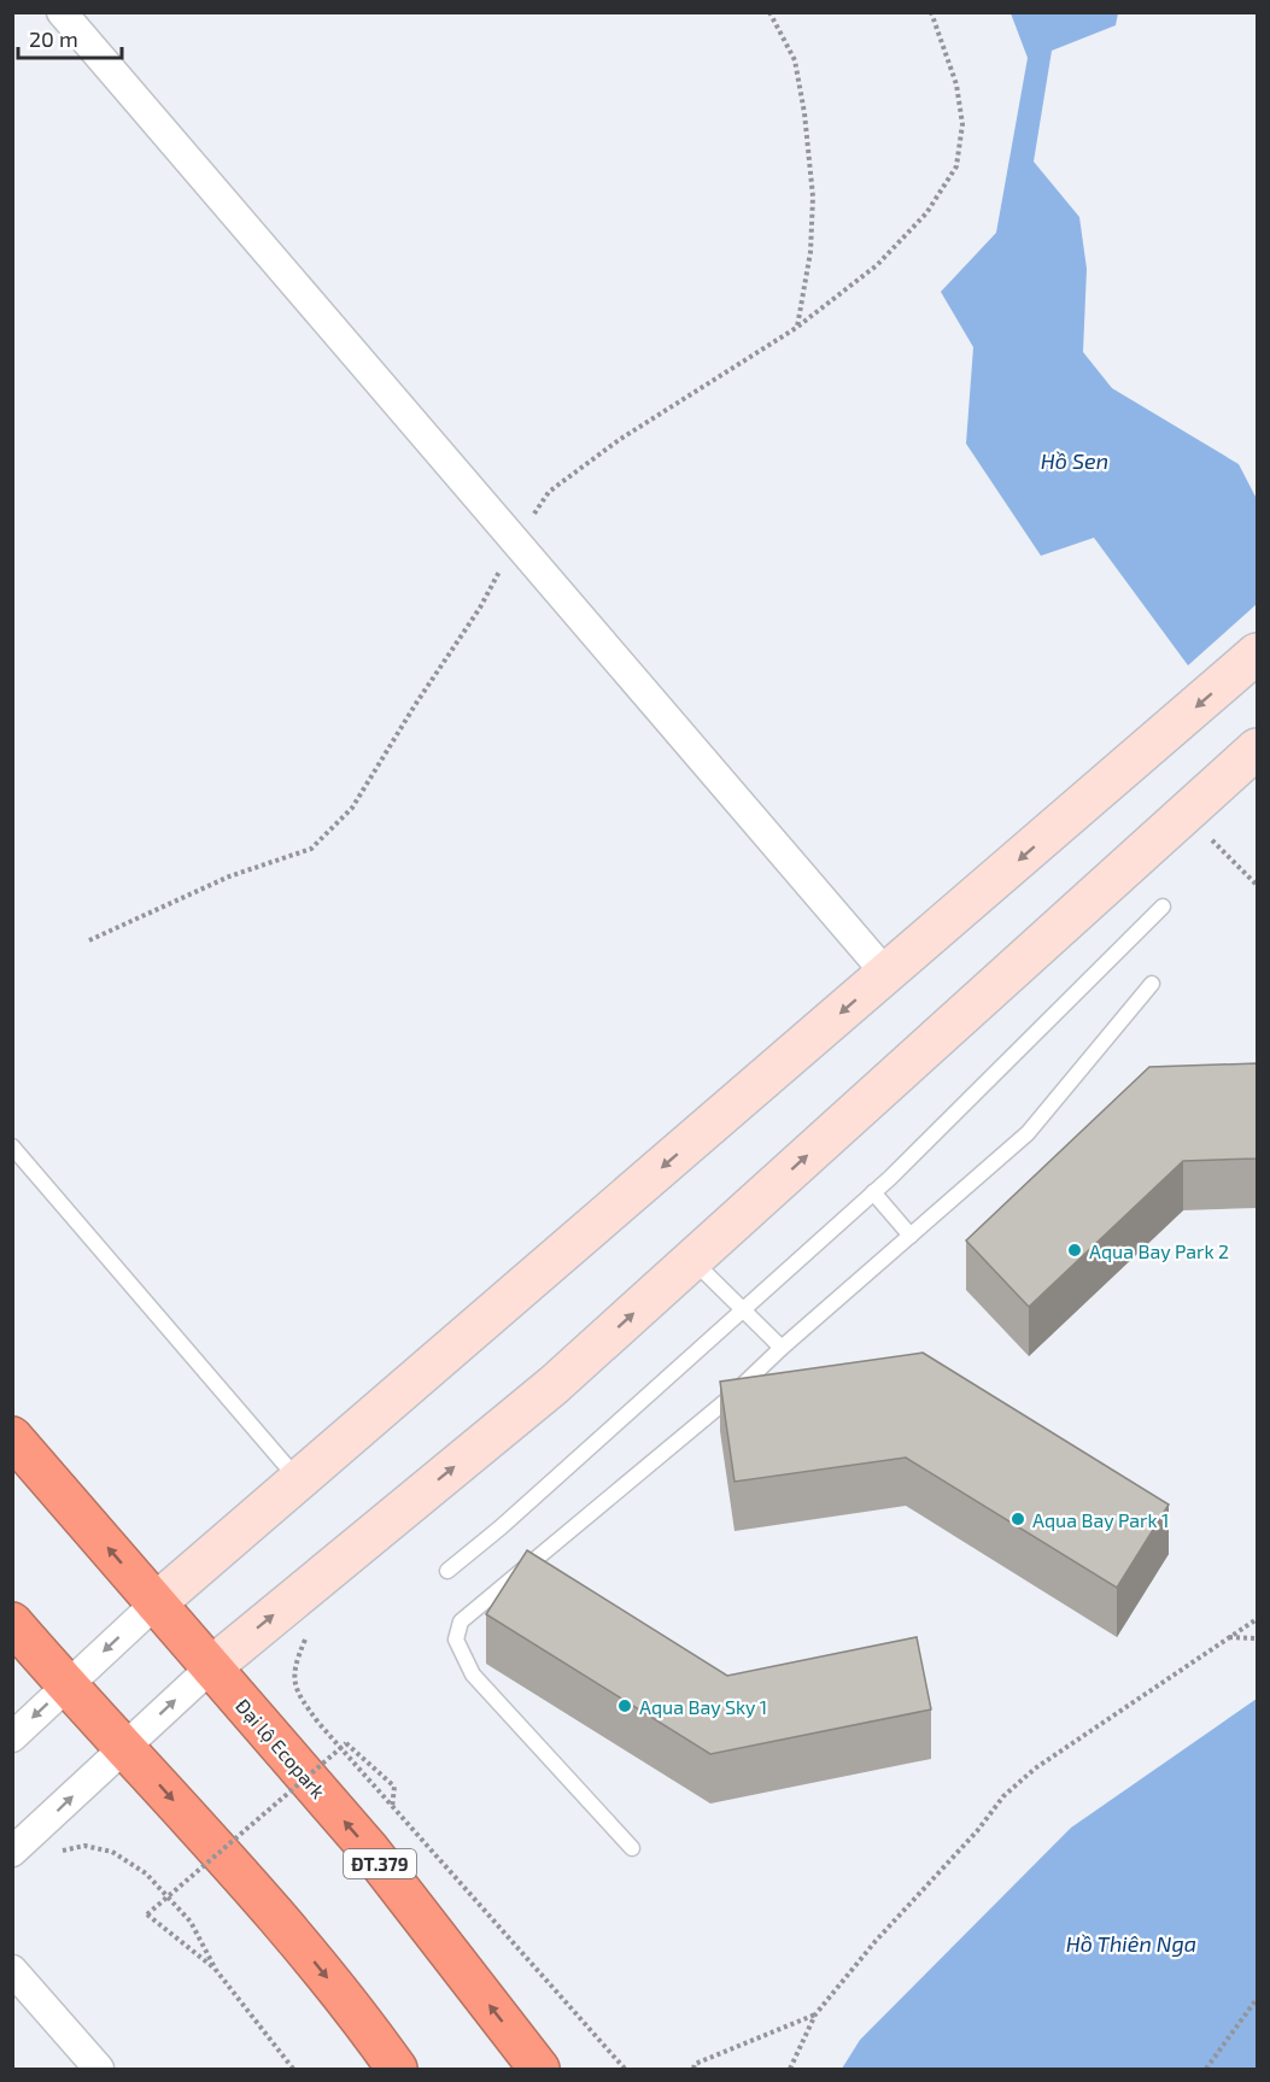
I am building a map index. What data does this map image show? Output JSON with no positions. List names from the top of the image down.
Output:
{
  "streets": {
    "highway": ["Đại lộ Ecopark", "ĐT.379"]
  },
  "water": ["Hồ Sen", "Hồ Thiên Nga"],
  "places": ["Aqua Bay Park 2", "Aqua Bay Park 1", "Aqua Bay Sky 1"],
  "scale_bar": "20 m"
}
